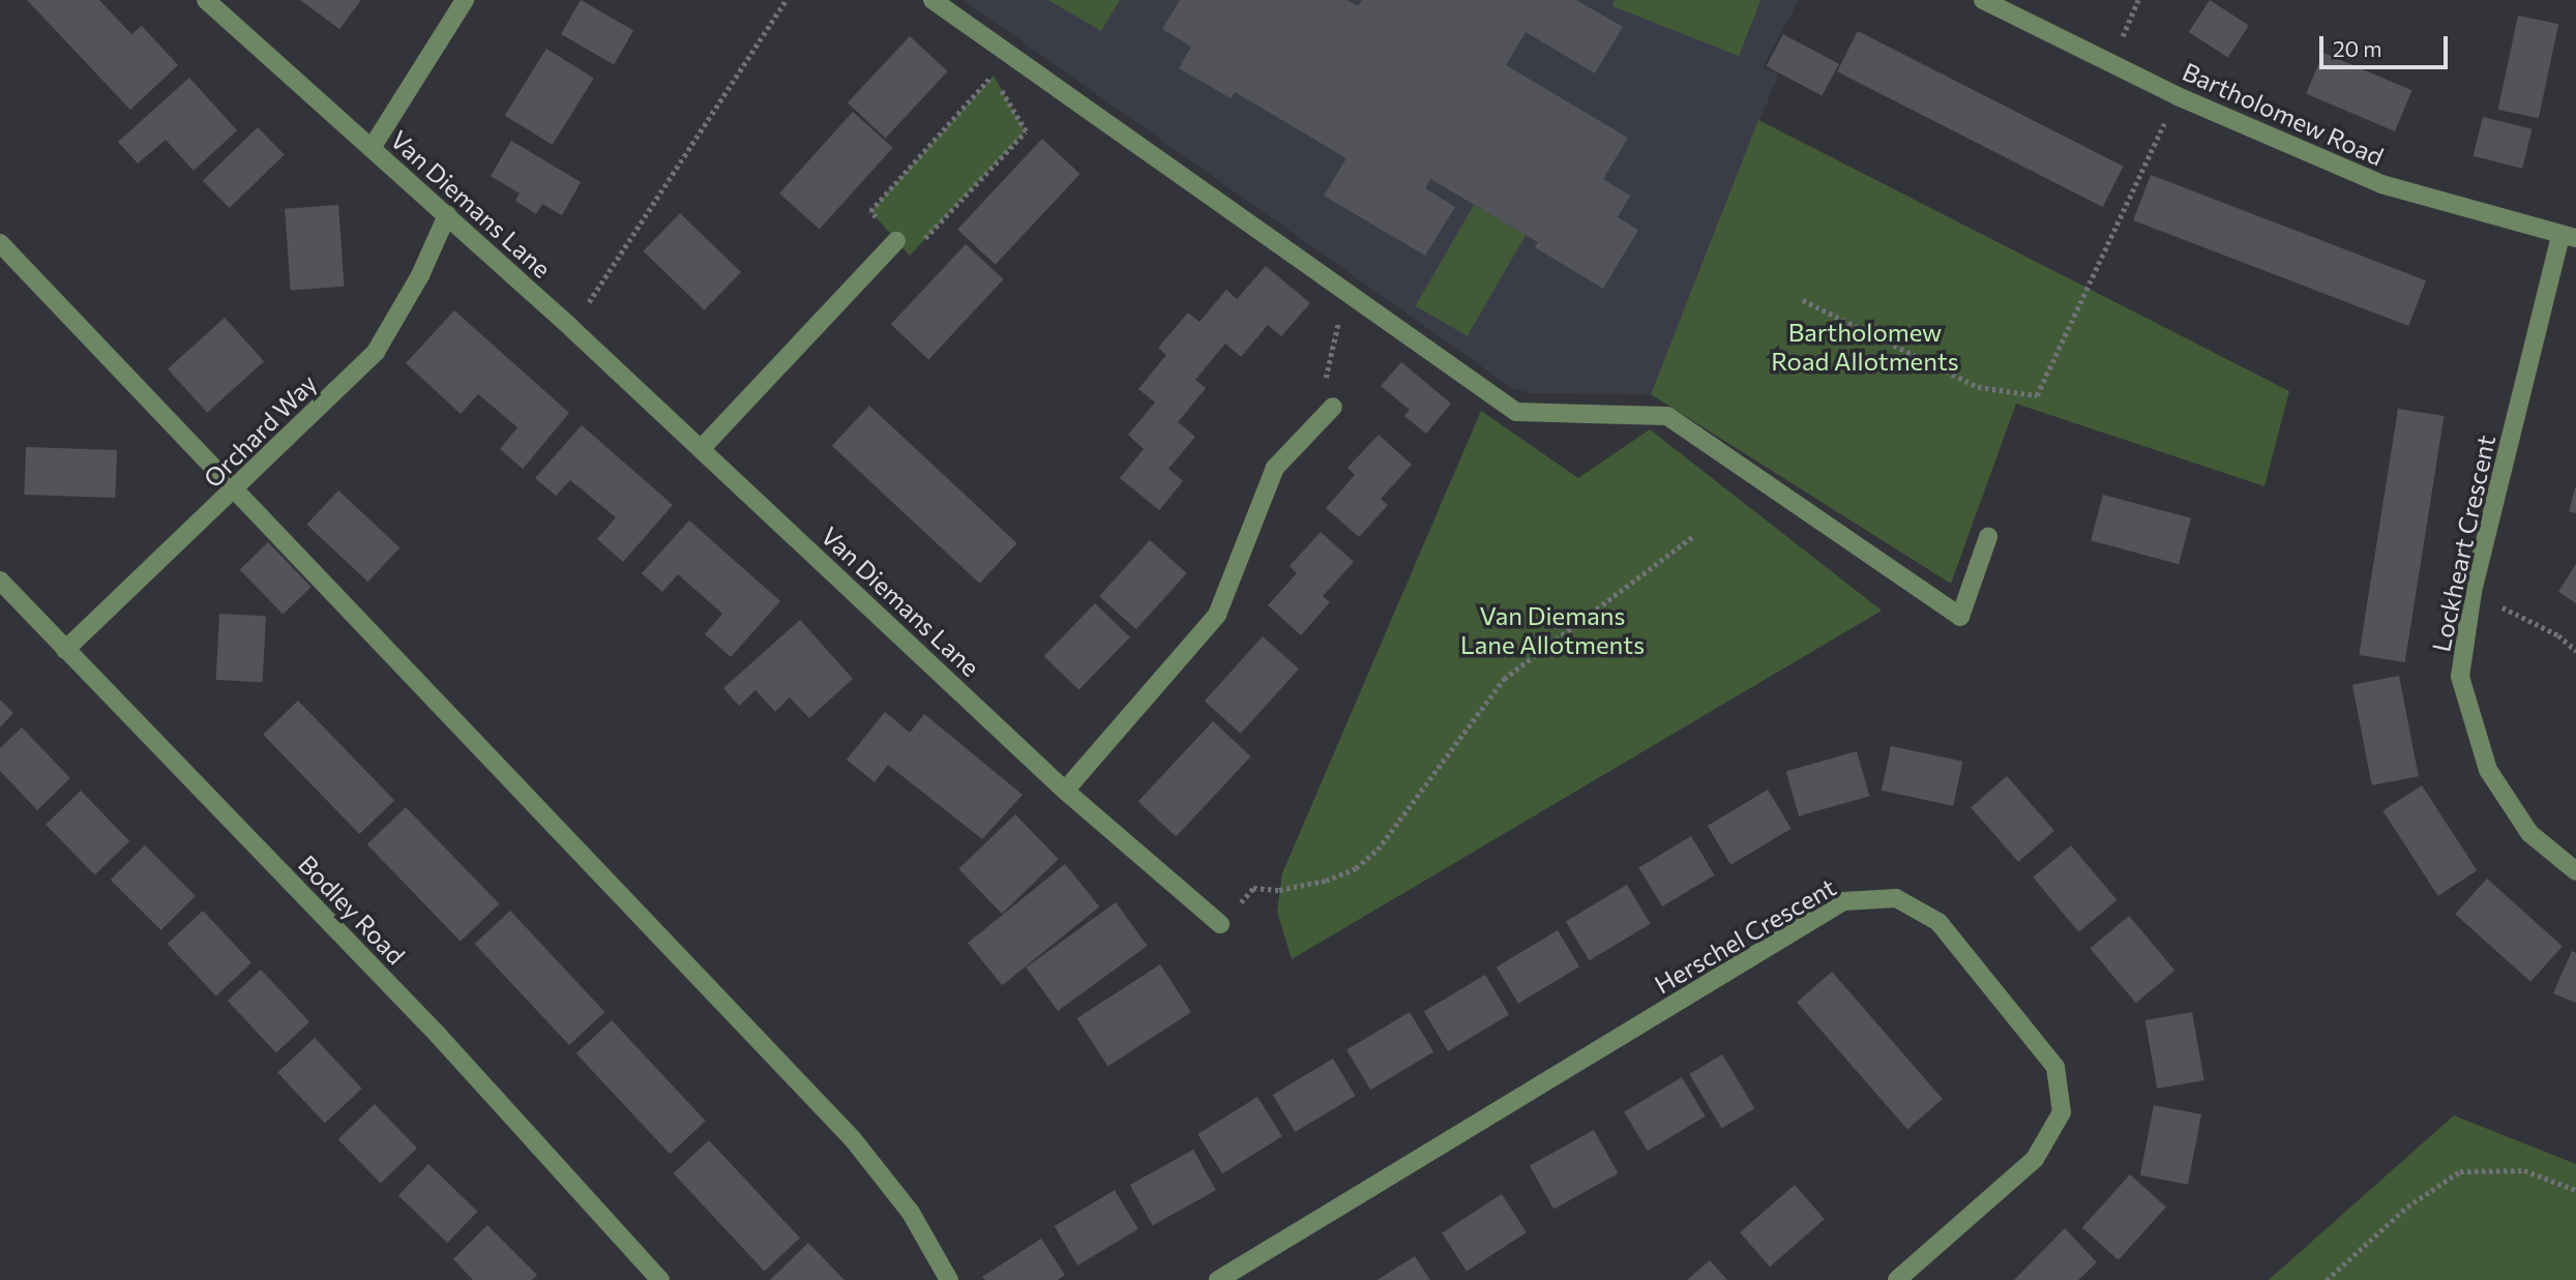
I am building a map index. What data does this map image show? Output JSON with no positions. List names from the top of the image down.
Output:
{
  "streets": {
    "street": [
      "Bartholomew Road",
      "Van Diemans Lane",
      "Orchard Way",
      "Lockheart Crescent",
      "Bodley Road",
      "Herschel Crescent"
    ]
  },
  "crossings": [
    ["Bartholomew Road", "Lockheart Crescent"],
    ["Van Diemans Lane", "Orchard Way"],
    ["Orchard Way", "Bodley Road"]
  ],
  "parks": ["Bartholomew Road Allotments", "Van Diemans Lane Allotments"],
  "scale_bar": "20 m"
}
